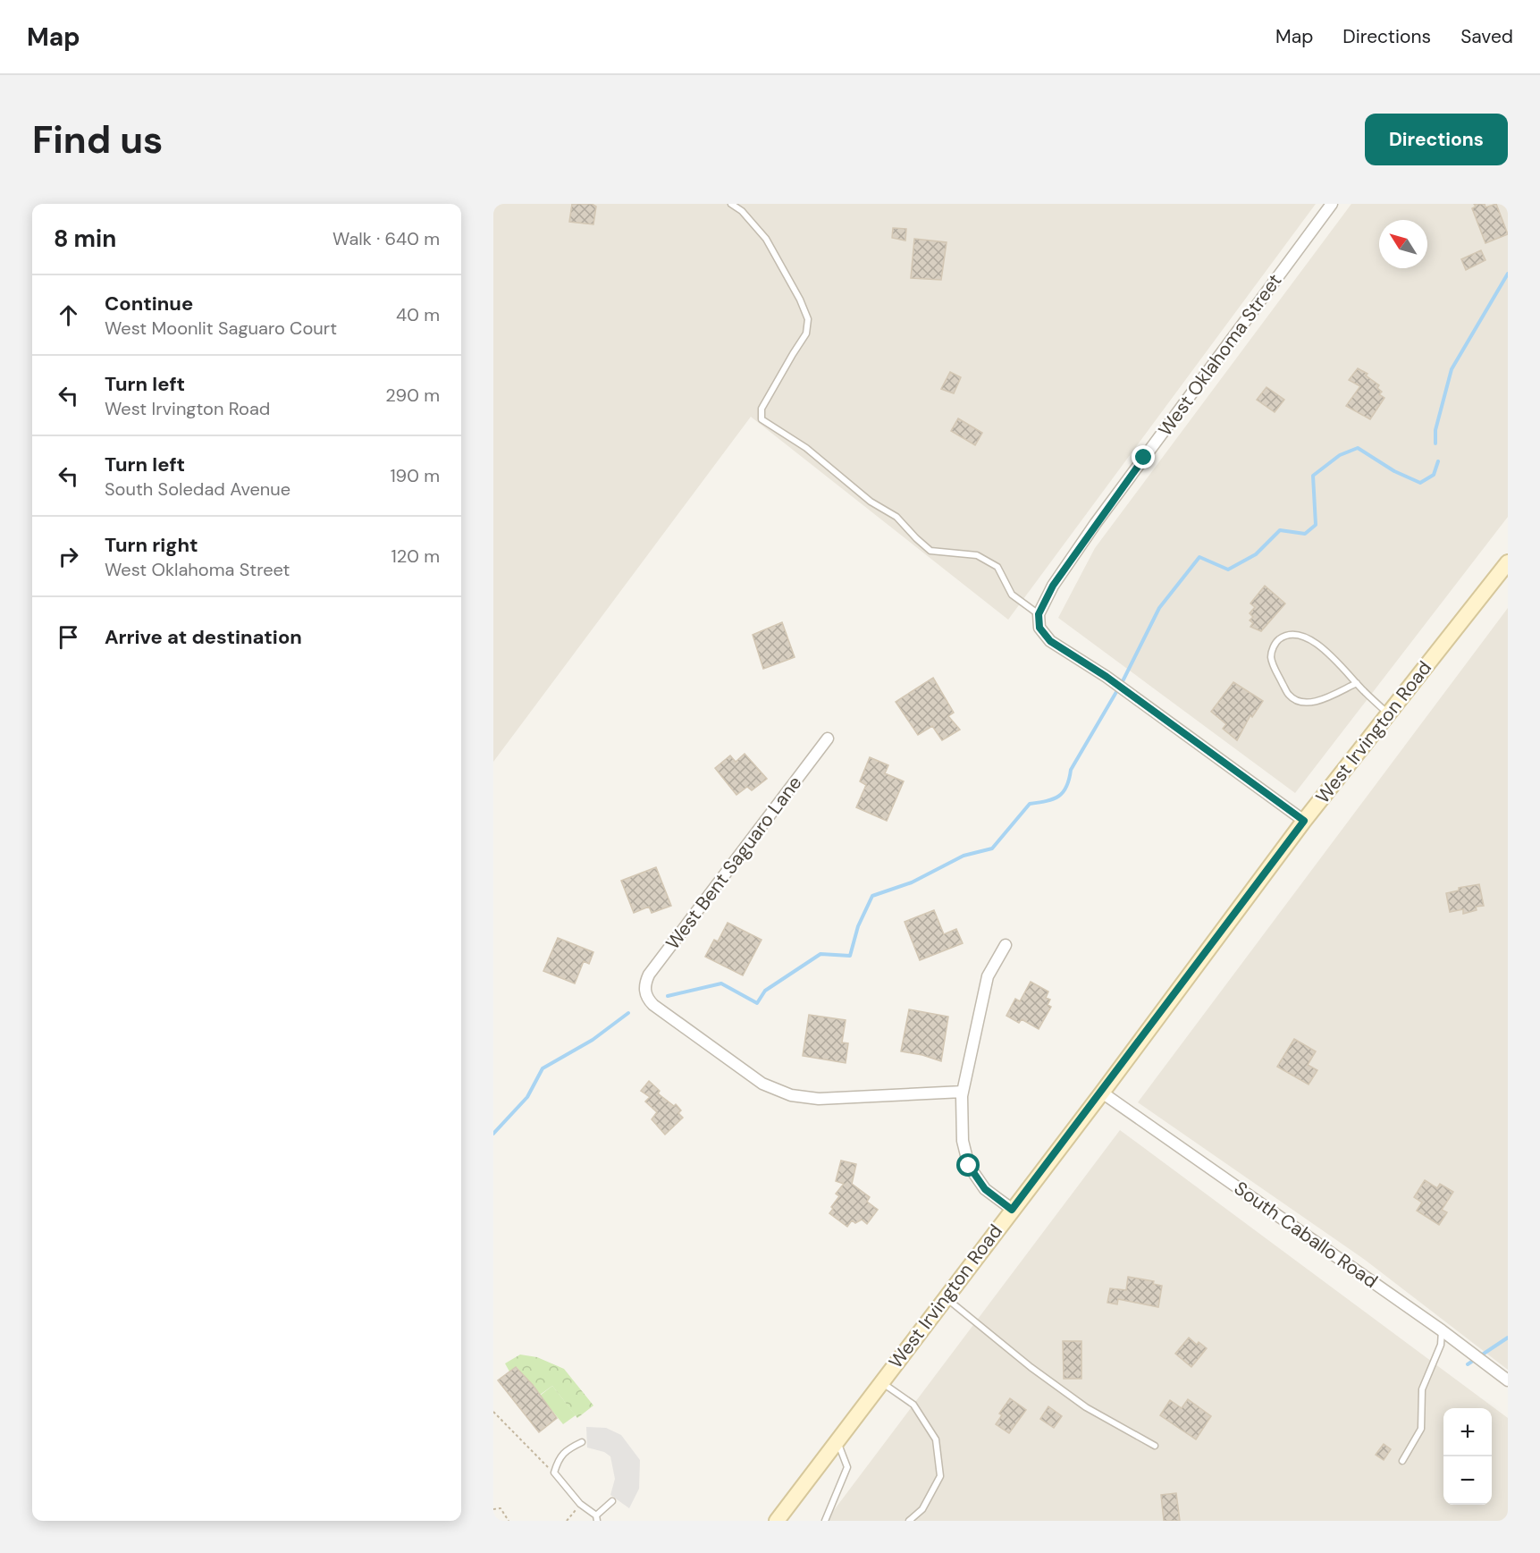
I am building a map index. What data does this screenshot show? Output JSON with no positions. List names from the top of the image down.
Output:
{
  "streets": {
    "main road": ["West Irvington Road"],
    "street": ["West Oklahoma Street", "West Bent Saguaro Lane", "South Caballo Road"]
  },
  "crossings": [
    ["West Irvington Road", "South Caballo Road"]
  ],
  "north": "top left",
  "page": {
    "header": "Map",
    "nav": ["Map", "Directions", "Saved"],
    "buttons": "Directions",
    "title": "Find us",
    "heading": ["8 min", "Walk · 640 m"],
    "list": [
      ["Continue", "West Moonlit Saguaro Court", "40 m"],
      ["Turn left", "West Irvington Road", "290 m"],
      ["Turn left", "South Soledad Avenue", "190 m"],
      ["Turn right", "West Oklahoma Street", "120 m"],
      "Arrive at destination"
    ],
    "map_buttons": ["+", "−"]
  }
}
